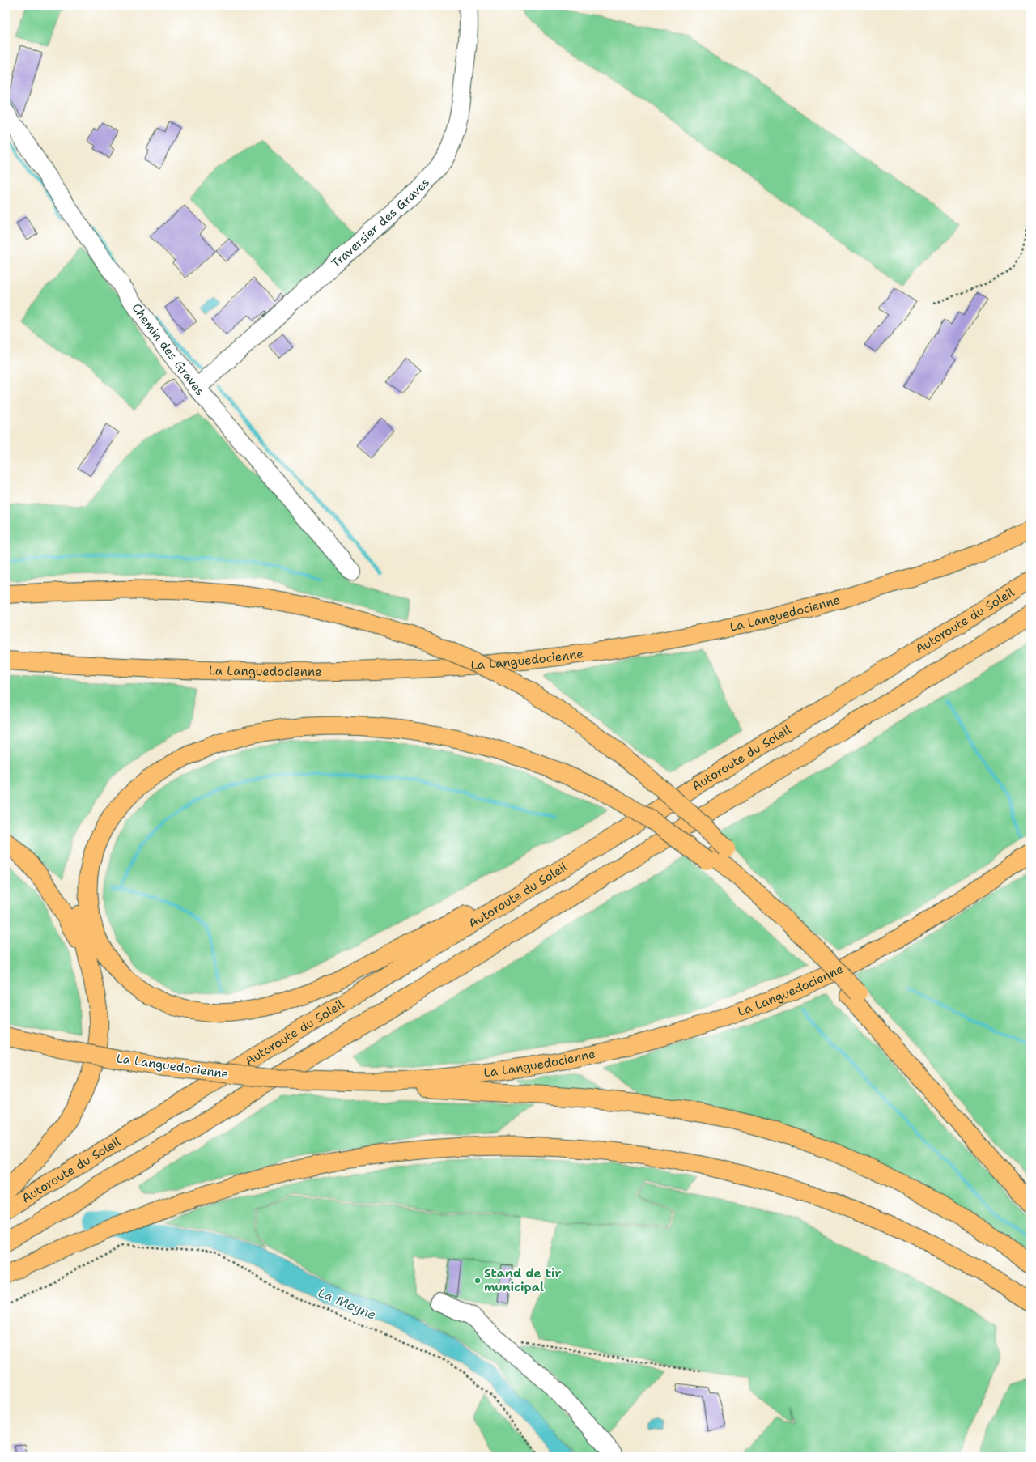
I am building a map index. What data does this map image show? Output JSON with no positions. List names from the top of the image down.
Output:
{
  "streets": {
    "highway": ["La Languedocienne", "Autoroute du Soleil"],
    "street": ["Traversier des Graves", "Chemin des Graves"]
  },
  "crossings": [
    ["Traversier des Graves", "Chemin des Graves"]
  ],
  "water": ["La Meyne"],
  "places": ["Stand de tir municipal"]
}
